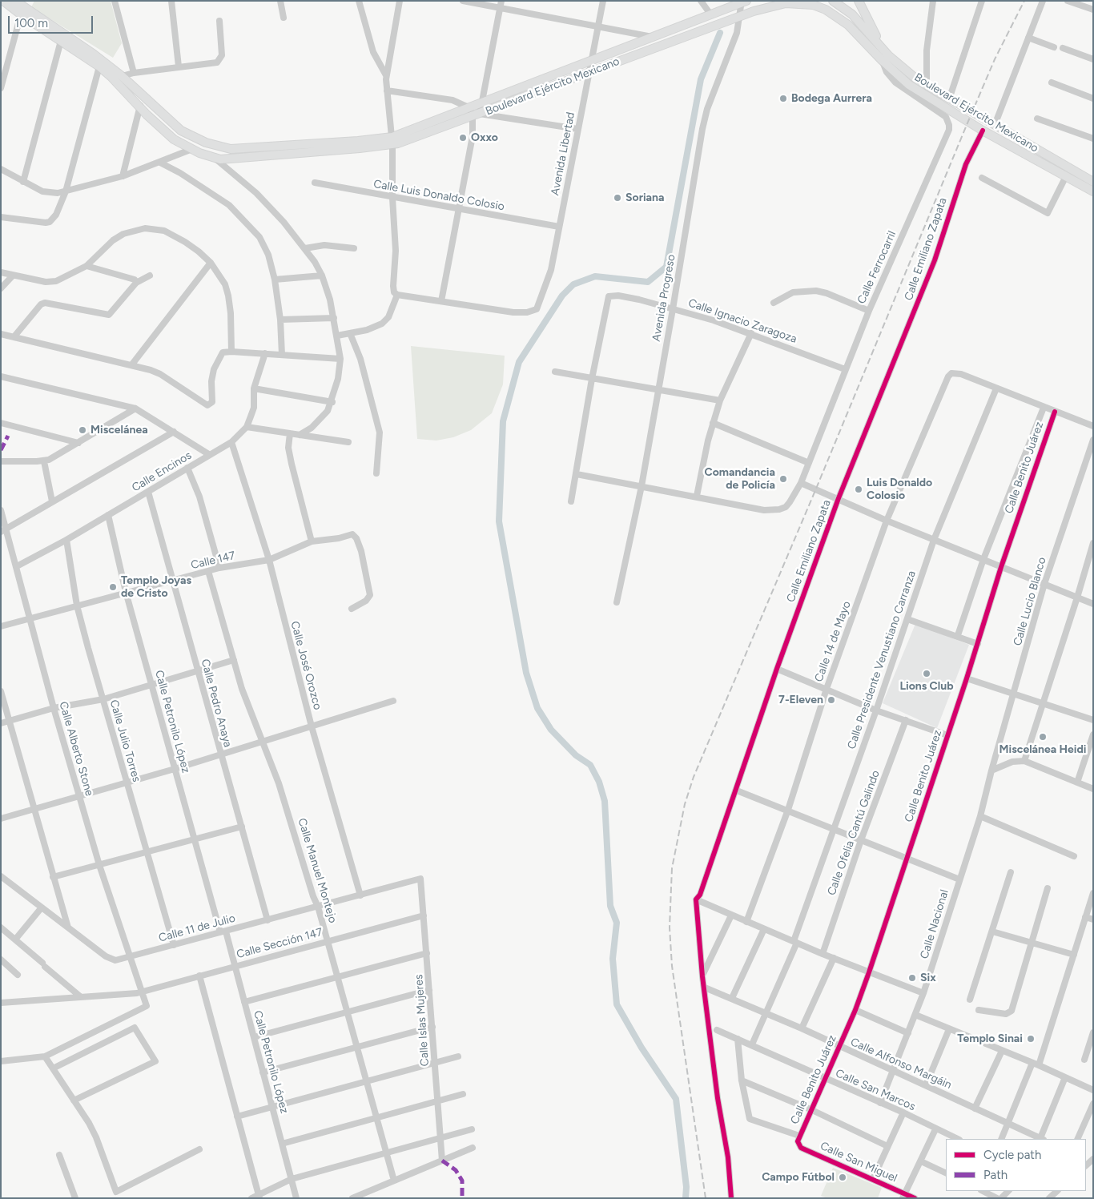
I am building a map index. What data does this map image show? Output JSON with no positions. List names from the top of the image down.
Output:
{
  "streets": {
    "main road": ["Boulevard Ejército Mexicano"],
    "street": [
      "Avenida Libertad",
      "Calle Luis Donaldo Colosio",
      "Calle Emiliano Zapata",
      "Calle Ferrocarril",
      "Avenida Progreso",
      "Calle Ignacio Zaragoza",
      "Calle Benito Juárez",
      "Calle Encinos",
      "Calle 147",
      "Calle Lucio Blanco",
      "Calle 14 de Mayo",
      "Calle Presidente Venustiano Carranza",
      "Calle José Orozco",
      "Calle Pedro Anaya",
      "Calle Petronilo López",
      "Calle Julio Torres",
      "Calle Alberto Stone",
      "Calle Ofelia Cantú Galindo",
      "Calle Manuel Montejo",
      "Calle Nacional",
      "Calle 11 de Julio",
      "Calle Sección 147",
      "Calle Islas Mujeres",
      "Calle Alfonso Margáin",
      "Calle San Marcos",
      "Calle San Miguel"
    ]
  },
  "crossings": [
    ["Boulevard Ejército Mexicano", "Avenida Libertad"],
    ["Boulevard Ejército Mexicano", "Calle Emiliano Zapata"],
    ["Boulevard Ejército Mexicano", "Calle Ferrocarril"],
    ["Boulevard Ejército Mexicano", "Avenida Progreso"],
    ["Avenida Libertad", "Calle Luis Donaldo Colosio"],
    ["Calle Emiliano Zapata", "Calle Alfonso Margáin"],
    ["Calle Ferrocarril", "Calle Ignacio Zaragoza"],
    ["Avenida Progreso", "Calle Ignacio Zaragoza"],
    ["Calle Benito Juárez", "Calle Alfonso Margáin"],
    ["Calle Benito Juárez", "Calle San Marcos"],
    ["Calle Benito Juárez", "Calle San Miguel"],
    ["Calle Encinos", "Calle José Orozco"],
    ["Calle Encinos", "Calle Pedro Anaya"],
    ["Calle Encinos", "Calle Petronilo López"],
    ["Calle Encinos", "Calle Julio Torres"],
    ["Calle Encinos", "Calle Alberto Stone"],
    ["Calle 147", "Calle José Orozco"],
    ["Calle 147", "Calle Pedro Anaya"],
    ["Calle 147", "Calle Petronilo López"],
    ["Calle 147", "Calle Julio Torres"],
    ["Calle 147", "Calle Alberto Stone"],
    ["Calle 147", "Calle Manuel Montejo"],
    ["Calle Lucio Blanco", "Calle Nacional"],
    ["Calle 14 de Mayo", "Calle Presidente Venustiano Carranza"],
    ["Calle Presidente Venustiano Carranza", "Calle Alfonso Margáin"],
    ["Calle Presidente Venustiano Carranza", "Calle San Marcos"],
    ["Calle José Orozco", "Calle 11 de Julio"],
    ["Calle Pedro Anaya", "Calle 11 de Julio"],
    ["Calle Petronilo López", "Calle 11 de Julio"],
    ["Calle Petronilo López", "Calle Sección 147"],
    ["Calle Julio Torres", "Calle 11 de Julio"],
    ["Calle Alberto Stone", "Calle 11 de Julio"],
    ["Calle Alberto Stone", "Calle Sección 147"],
    ["Calle Manuel Montejo", "Calle 11 de Julio"],
    ["Calle Manuel Montejo", "Calle Sección 147"],
    ["Calle Nacional", "Calle Alfonso Margáin"],
    ["Calle Nacional", "Calle San Marcos"],
    ["Calle 11 de Julio", "Calle Islas Mujeres"],
    ["Calle Sección 147", "Calle Islas Mujeres"]
  ],
  "places": [
    "Bodega Aurrera",
    "Oxxo",
    "Soriana",
    "Miscelánea",
    "Comandancia de Policía",
    "Luis Donaldo Colosio",
    "Templo Joyas de Cristo",
    "Lions Club",
    "7-Eleven",
    "Miscelánea Heidi",
    "Six",
    "Templo Sinai",
    "Campo Fútbol"
  ],
  "legend": ["Cycle path", "Path"],
  "scale_bar": "100 m"
}
